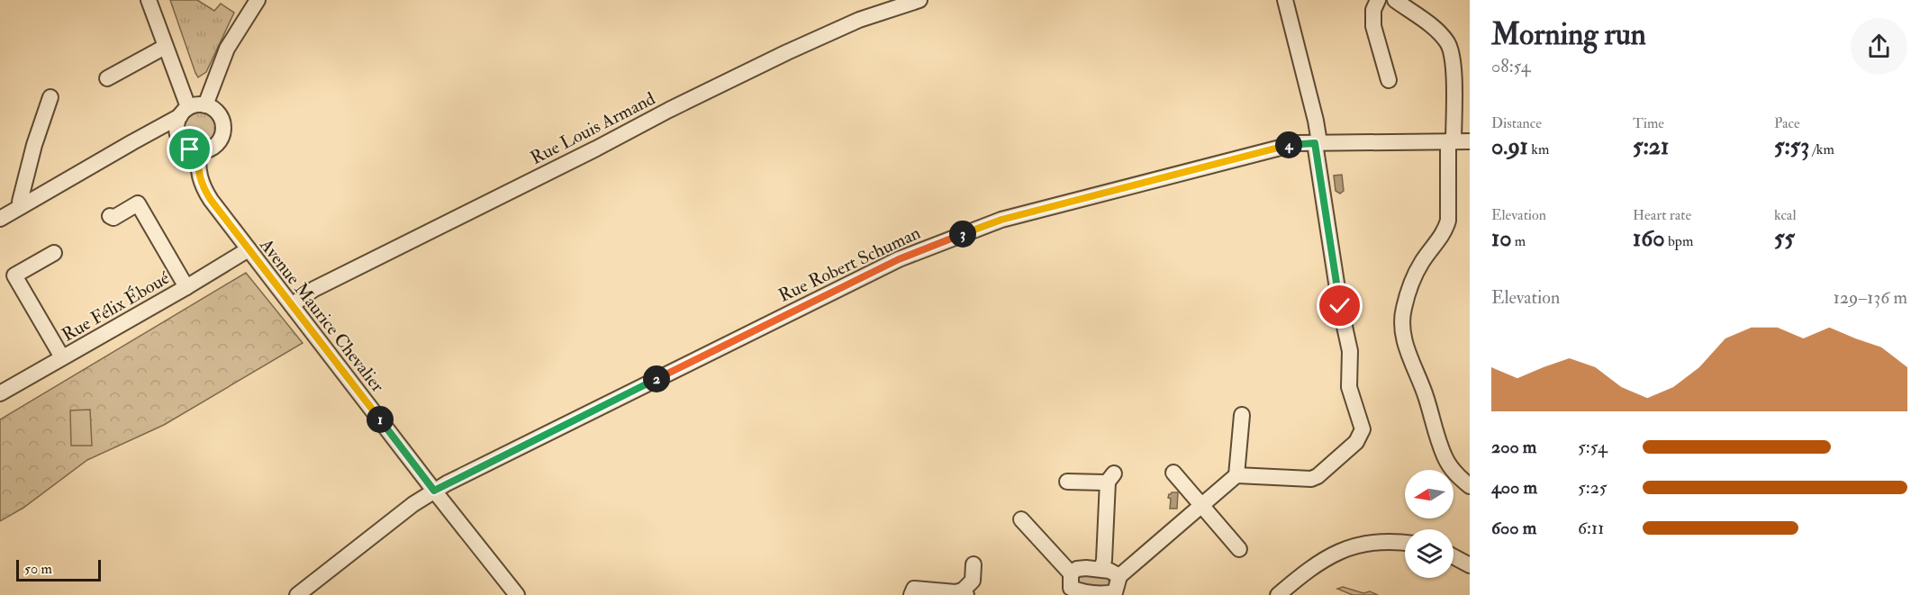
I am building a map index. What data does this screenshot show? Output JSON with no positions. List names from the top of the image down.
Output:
{
  "streets": {
    "street": [
      "Rue Louis Armand",
      "Rue Robert Schuman",
      "Rue Félix Éboué",
      "Avenue Maurice Chevalier"
    ]
  },
  "crossings": [
    ["Rue Louis Armand", "Avenue Maurice Chevalier"],
    ["Rue Robert Schuman", "Avenue Maurice Chevalier"],
    ["Rue Félix Éboué", "Avenue Maurice Chevalier"]
  ],
  "scale_bar": "50 m",
  "north": "left",
  "page": {
    "heading": ["Morning run", "08:54"],
    "stats": [
      ["Distance", "0.91 km"],
      ["Time", "5:21"],
      ["Pace", "5:53 /km"],
      ["Elevation", "10 m"],
      ["Heart rate", "160 bpm"],
      ["kcal", "55"]
    ],
    "pins": [
      "4",
      "3",
      "2",
      "1"
    ],
    "chart": ["Elevation", "129–136 m"],
    "list": [
      {
        "name": "200 m",
        "note": "5:54"
      },
      {
        "name": "400 m",
        "note": "5:25"
      },
      {
        "name": "600 m",
        "note": "6:11"
      }
    ],
    "scale": "50 m"
  }
}
